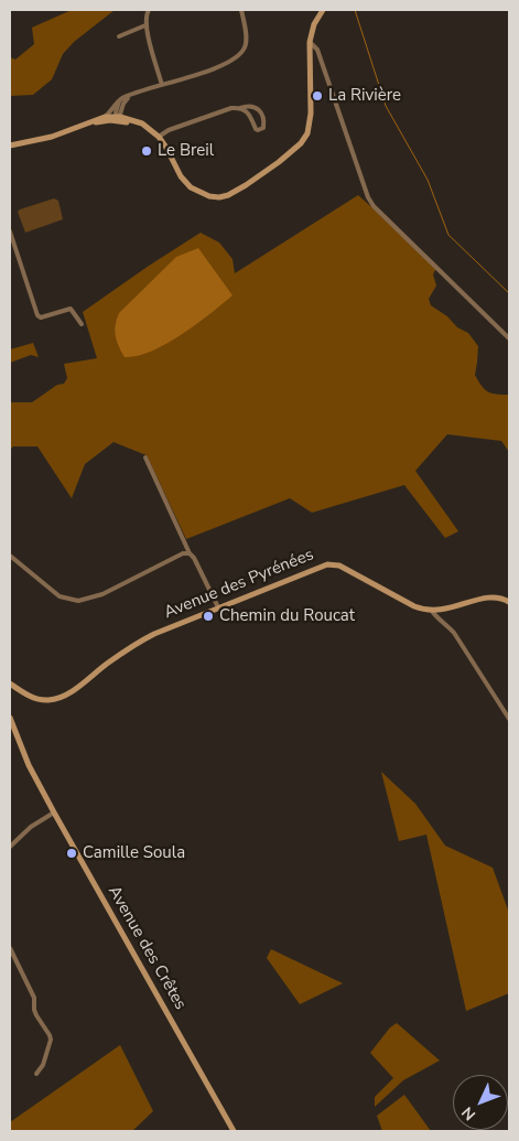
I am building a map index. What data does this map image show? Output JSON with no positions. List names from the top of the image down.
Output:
{
  "streets": {
    "street": ["Avenue des Pyrénées", "Avenue des Crêtes"]
  },
  "places": [
    "La Rivière",
    "Le Breil",
    "Chemin du Roucat",
    "Camille Soula"
  ],
  "north": "bottom left"
}
